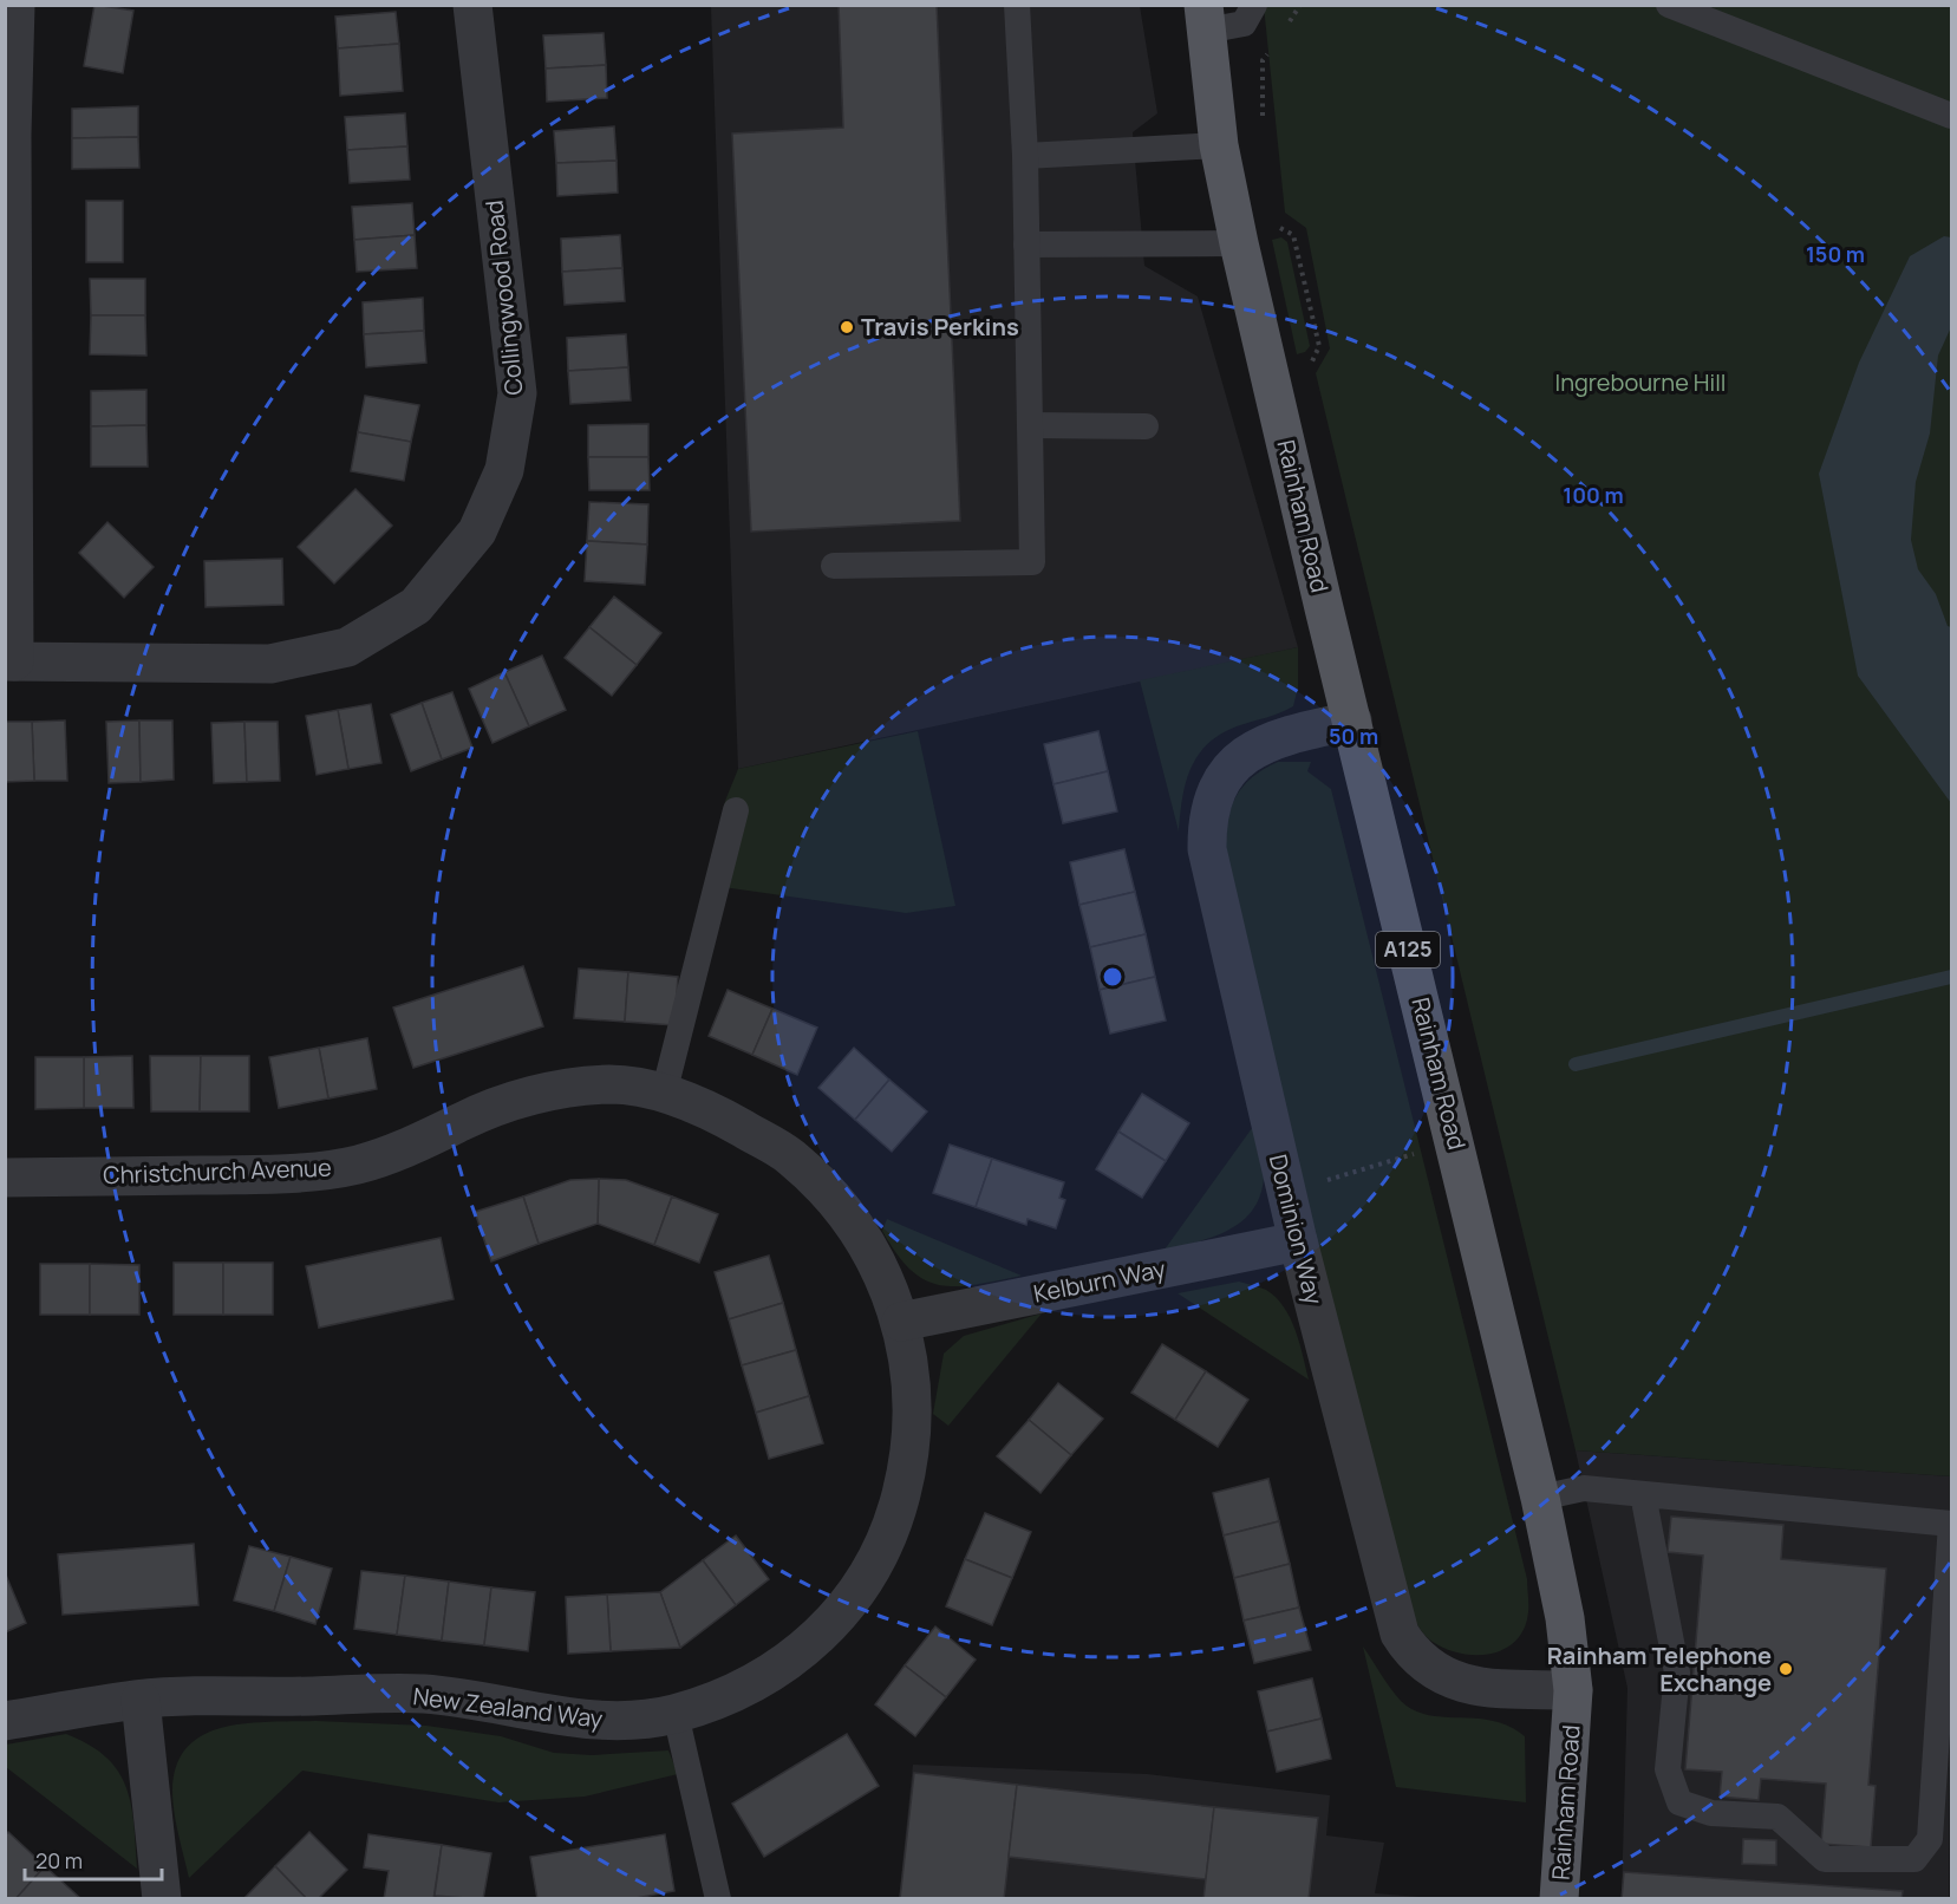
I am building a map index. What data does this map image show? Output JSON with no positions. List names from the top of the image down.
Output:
{
  "streets": {
    "main road": ["Rainham Road", "A125"],
    "street": [
      "Collingwood Road",
      "Christchurch Avenue",
      "Dominion Way",
      "Kelburn Way",
      "New Zealand Way"
    ]
  },
  "crossings": [
    ["Rainham Road", "Dominion Way"],
    ["Christchurch Avenue", "Kelburn Way"],
    ["Christchurch Avenue", "New Zealand Way"],
    ["Dominion Way", "Kelburn Way"],
    ["Kelburn Way", "New Zealand Way"]
  ],
  "parks": ["Ingrebourne Hill"],
  "places": ["Travis Perkins", "Rainham Telephone Exchange"],
  "scale_bar": "20 m",
  "rings": ["150 m", "100 m", "50 m"]
}
